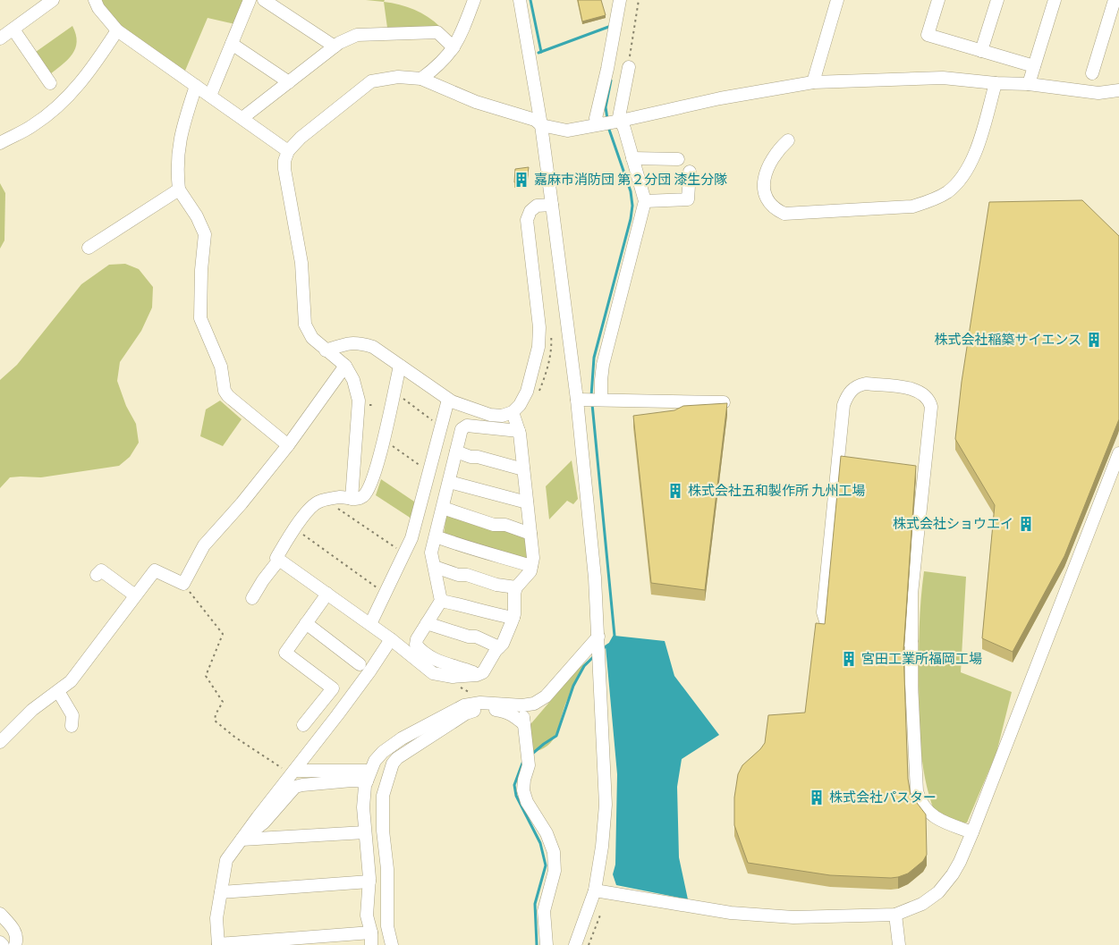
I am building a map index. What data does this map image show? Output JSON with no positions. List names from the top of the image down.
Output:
{
  "places": {
    "building": [
      "嘉麻市消防団 第２分団 漆生分隊",
      "株式会社稲築サイエンス",
      "株式会社五和製作所 九州工場",
      "株式会社ショウエイ",
      "宮田工業所福岡工場",
      "株式会社パスター"
    ]
  }
}
